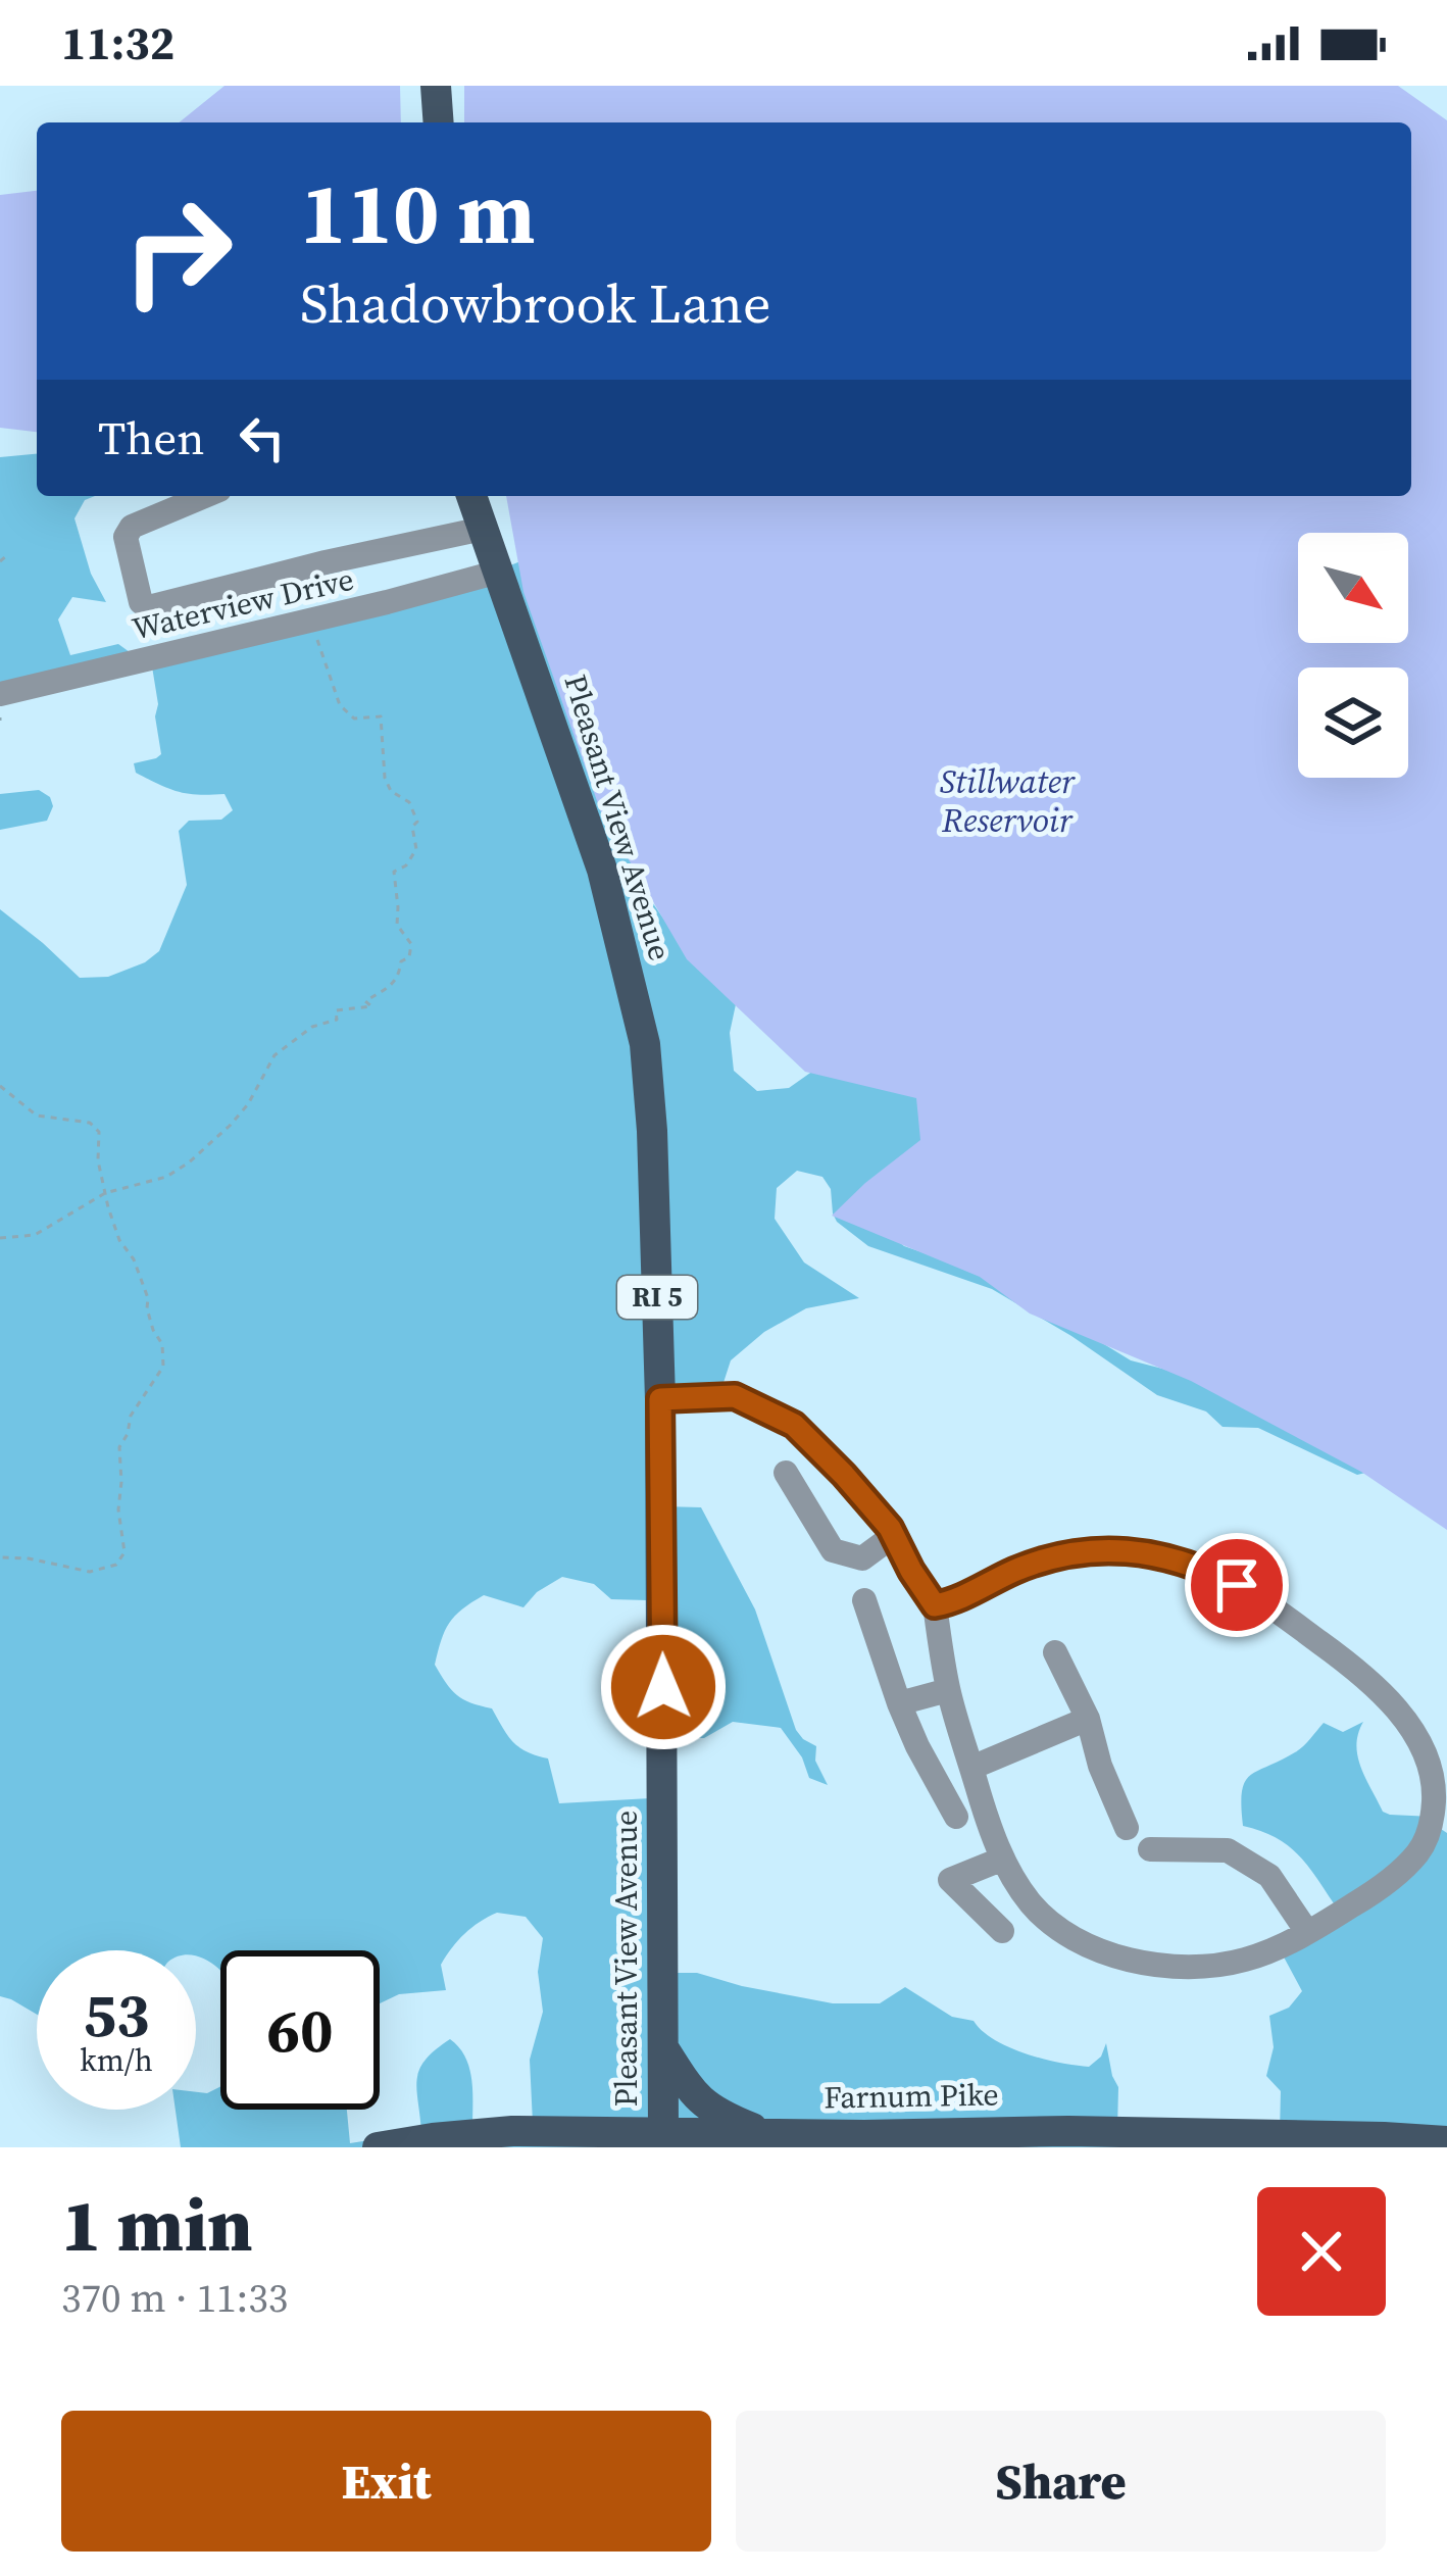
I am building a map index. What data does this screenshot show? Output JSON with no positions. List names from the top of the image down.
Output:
{
  "streets": {
    "main road": ["Pleasant View Avenue", "RI 5", "Farnum Pike"],
    "street": ["Waterview Drive"]
  },
  "crossings": [
    ["Waterview Drive", "Pleasant View Avenue"],
    ["Pleasant View Avenue", "Farnum Pike"]
  ],
  "water": ["Stillwater Reservoir"],
  "north": "bottom right",
  "page": {
    "status": "11:32",
    "turn": ["110 m", "Shadowbrook Lane"],
    "then": "Then",
    "speed": "53 km/h",
    "limit": "60",
    "heading": ["1 min", "370 m · 11:33"],
    "buttons": ["Exit", "Share"]
  }
}
